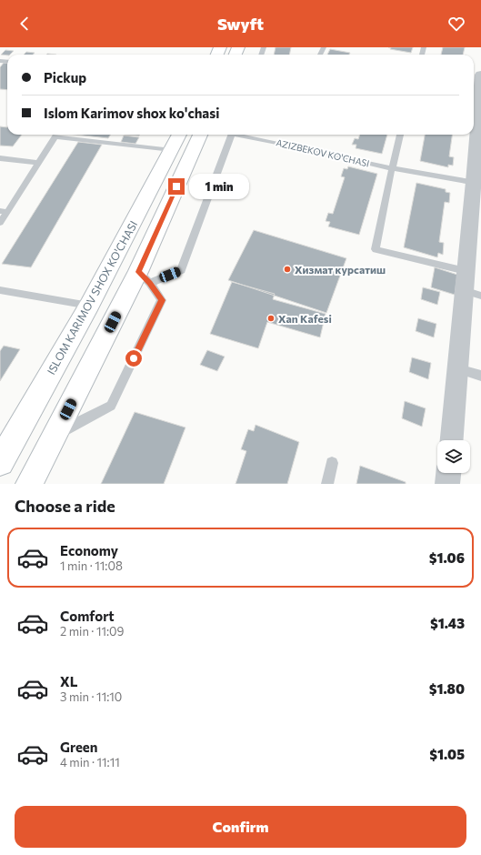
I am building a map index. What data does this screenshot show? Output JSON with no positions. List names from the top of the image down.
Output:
{
  "streets": {
    "main road": ["ISLOM KARIMOV SHOX KO'CHASI"],
    "lane": ["AZIZBEKOV KO'CHASI"]
  },
  "places": ["Хизмат курсатиш", "Xan Kafesi"],
  "page": {
    "header": "Swyft",
    "banner": ["Pickup", "Islom Karimov shox ko'chasi"],
    "bubble": "1 min",
    "heading": "Choose a ride",
    "list": [
      {
        "name": "Economy",
        "note": "1 min · 11:08",
        "value": "$1.06"
      },
      {
        "name": "Comfort",
        "note": "2 min · 11:09",
        "value": "$1.43"
      },
      {
        "name": "XL",
        "note": "3 min · 11:10",
        "value": "$1.80"
      },
      {
        "name": "Green",
        "note": "4 min · 11:11",
        "value": "$1.05"
      }
    ],
    "buttons": "Confirm"
  }
}
